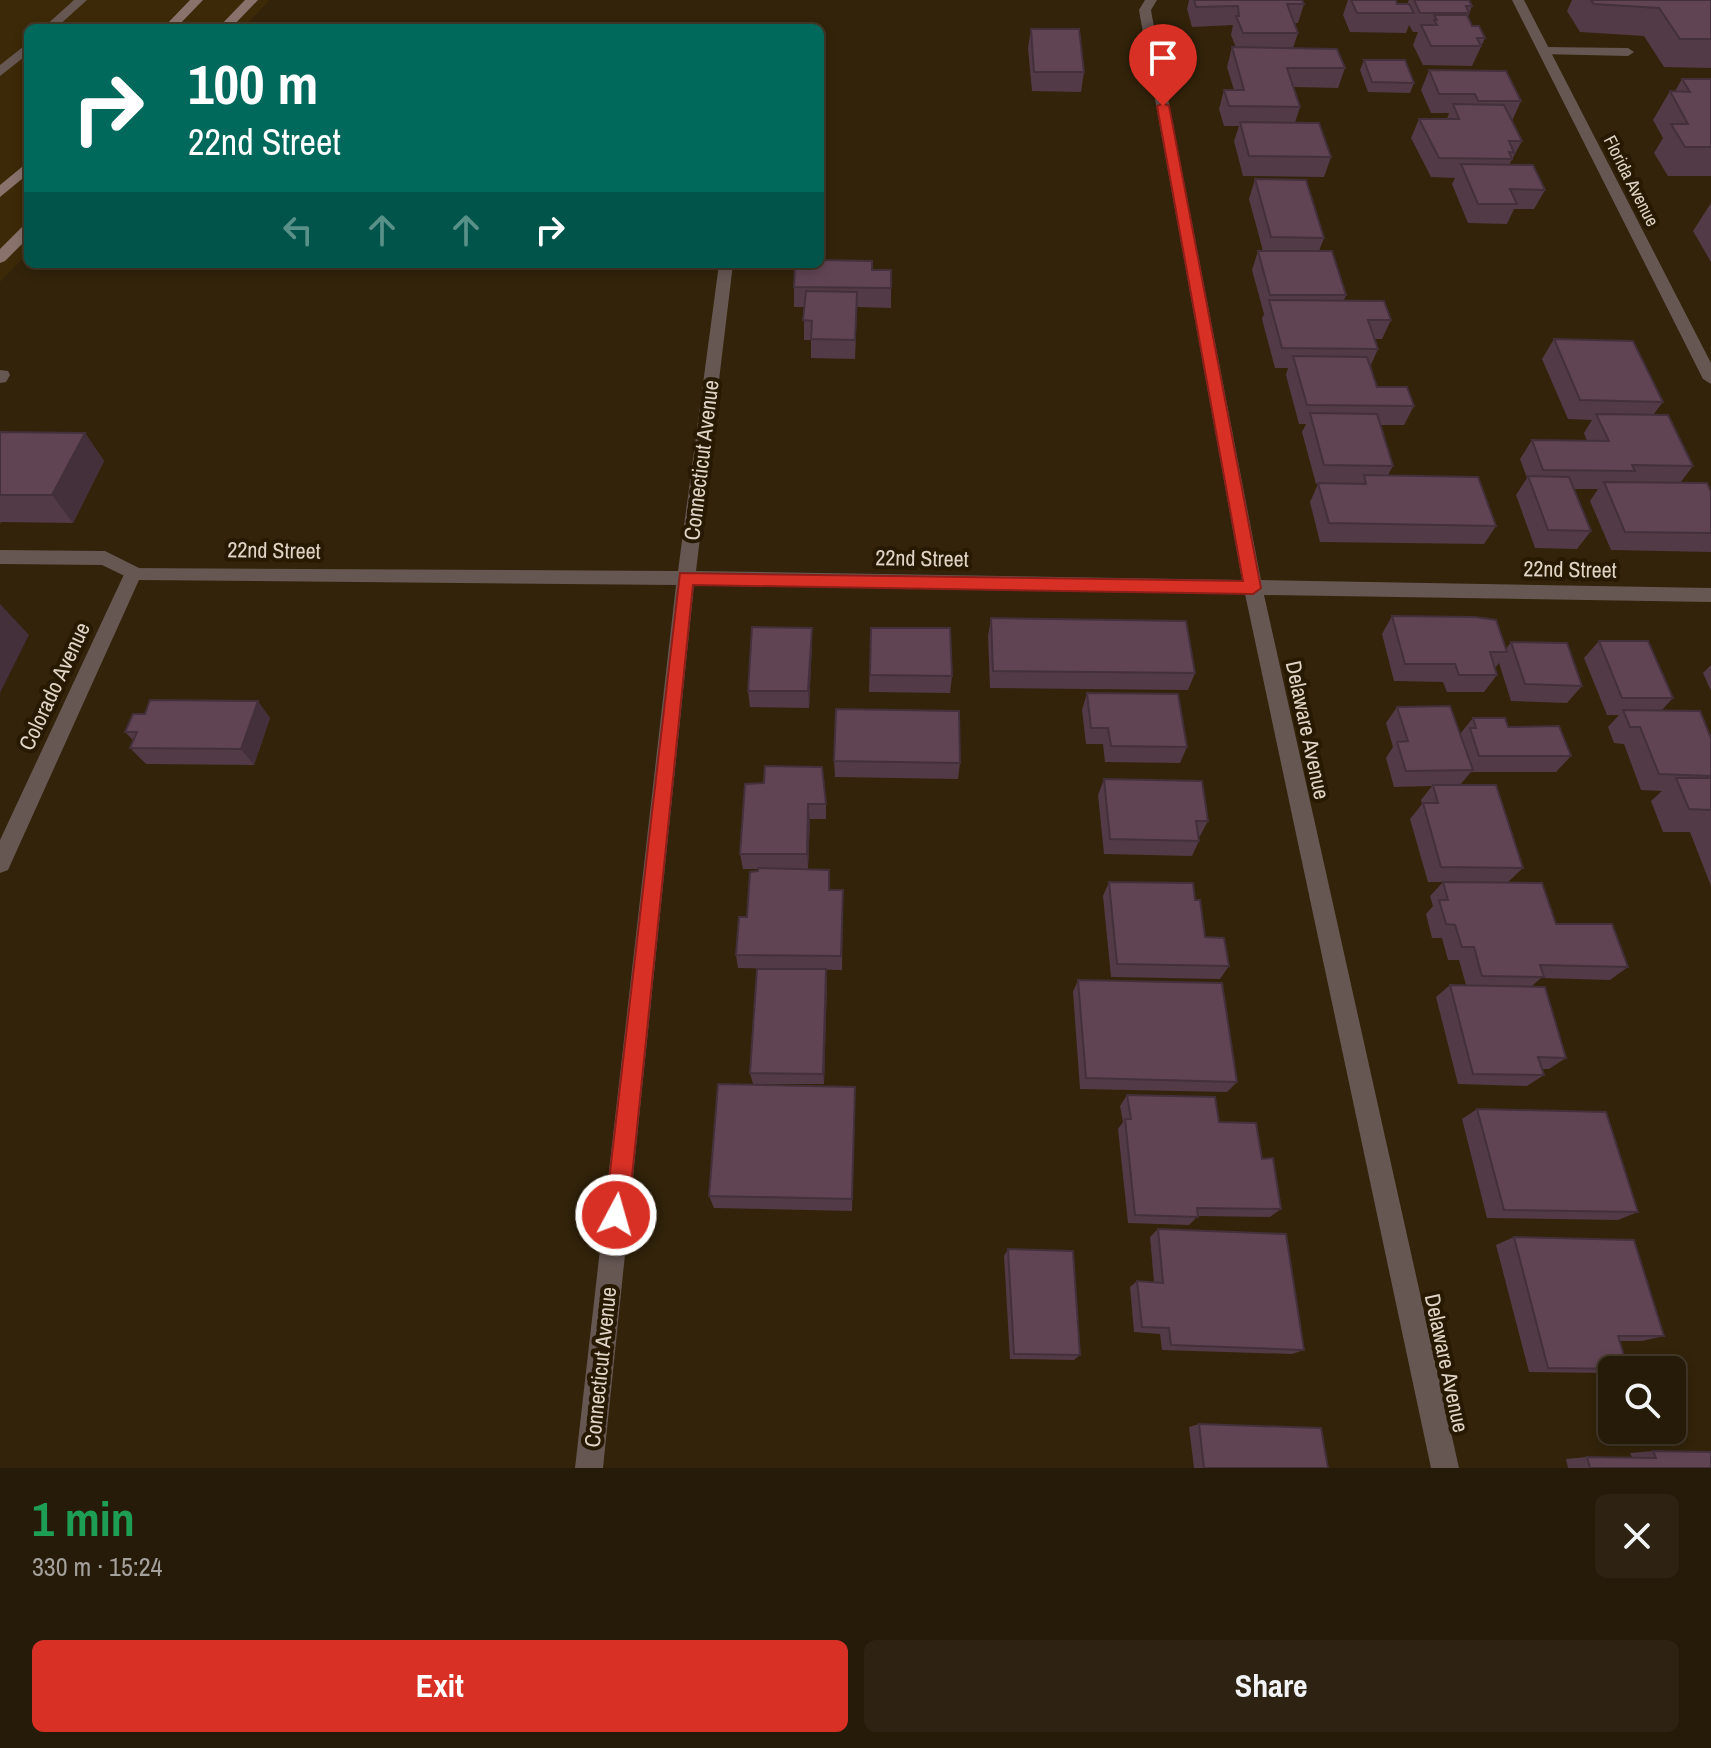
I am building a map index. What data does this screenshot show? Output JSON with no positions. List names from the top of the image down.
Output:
{
  "streets": {
    "street": [
      "Florida Avenue",
      "Connecticut Avenue",
      "22nd Street",
      "Colorado Avenue",
      "Delaware Avenue"
    ]
  },
  "crossings": [
    ["Connecticut Avenue", "22nd Street"],
    ["22nd Street", "Colorado Avenue"],
    ["22nd Street", "Delaware Avenue"]
  ],
  "page": {
    "turn": ["100 m", "22nd Street"],
    "heading": ["1 min", "330 m · 15:24"],
    "buttons": ["Exit", "Share"]
  }
}
